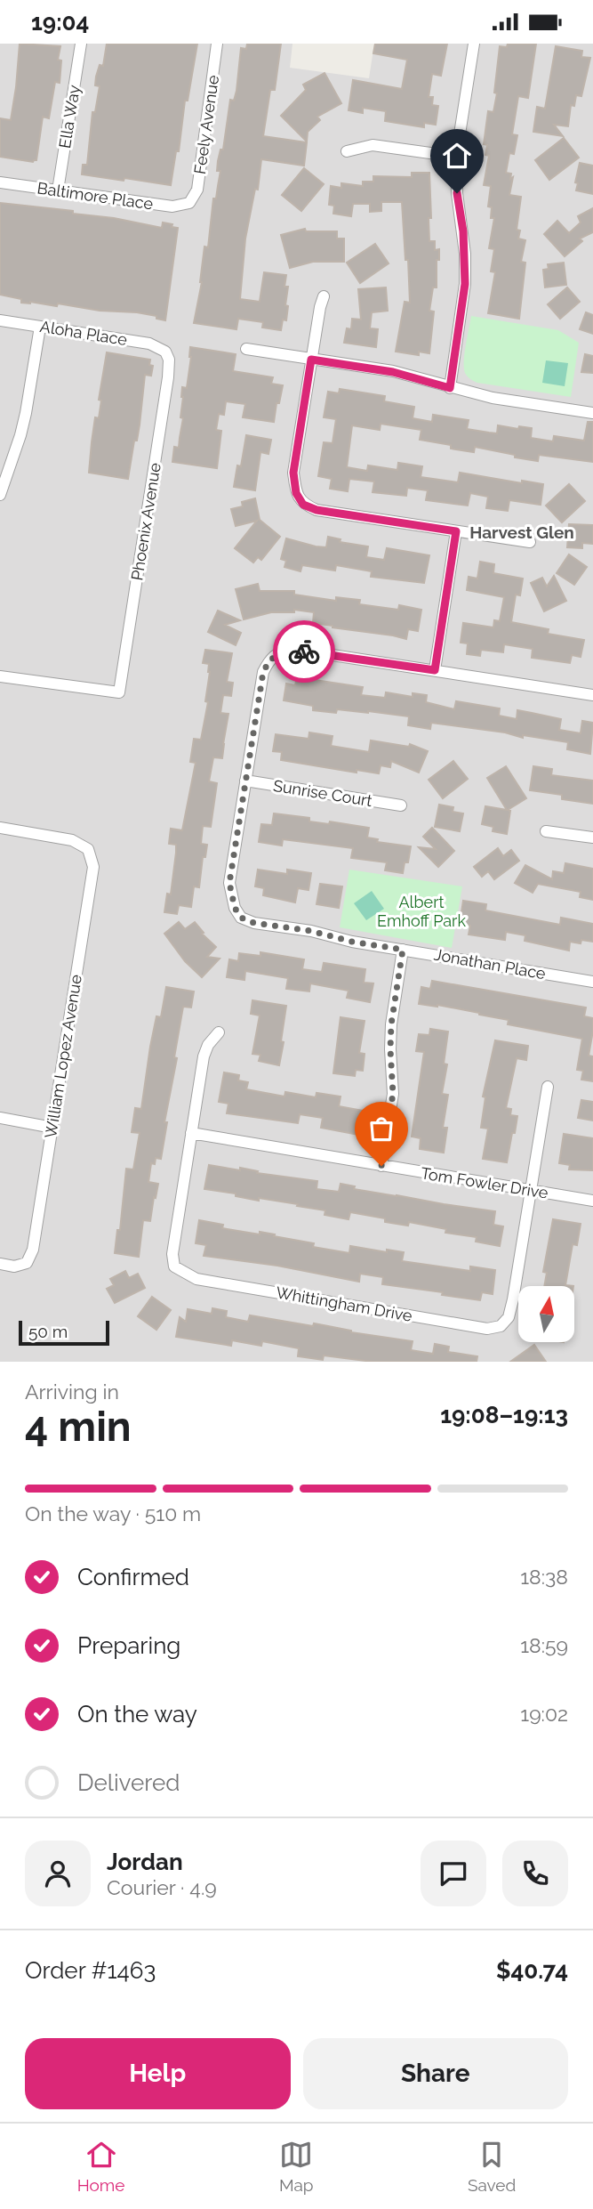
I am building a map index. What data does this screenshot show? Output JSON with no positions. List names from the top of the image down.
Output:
{
  "streets": {
    "street": [
      "Ella Way",
      "Feely Avenue",
      "Baltimore Place",
      "Aloha Place",
      "Phoenix Avenue",
      "Sunrise Court",
      "Jonathan Place",
      "William Lopez Avenue",
      "Tom Fowler Drive",
      "Whittingham Drive"
    ]
  },
  "crossings": [
    ["Ella Way", "Baltimore Place"],
    ["Feely Avenue", "Baltimore Place"],
    ["Aloha Place", "Phoenix Avenue"],
    ["Sunrise Court", "Jonathan Place"],
    ["Tom Fowler Drive", "Whittingham Drive"]
  ],
  "districts": ["Harvest Glen"],
  "parks": ["Albert Emhoff Park"],
  "scale_bar": "50 m",
  "north": "top",
  "page": {
    "status": "19:04",
    "scale": "50 m",
    "heading": ["4 min", "Arriving in", "19:08–19:13"],
    "panel": [
      "Jordan",
      "Courier · 4.9",
      "Order #1463",
      "$40.74"
    ],
    "bar": "On the way · 510 m",
    "list": [
      ["Confirmed", "18:38"],
      ["Preparing", "18:59"],
      ["On the way", "19:02"],
      "Delivered"
    ],
    "buttons": ["Help", "Share"],
    "tabs": ["Home", "Map", "Saved"]
  }
}
